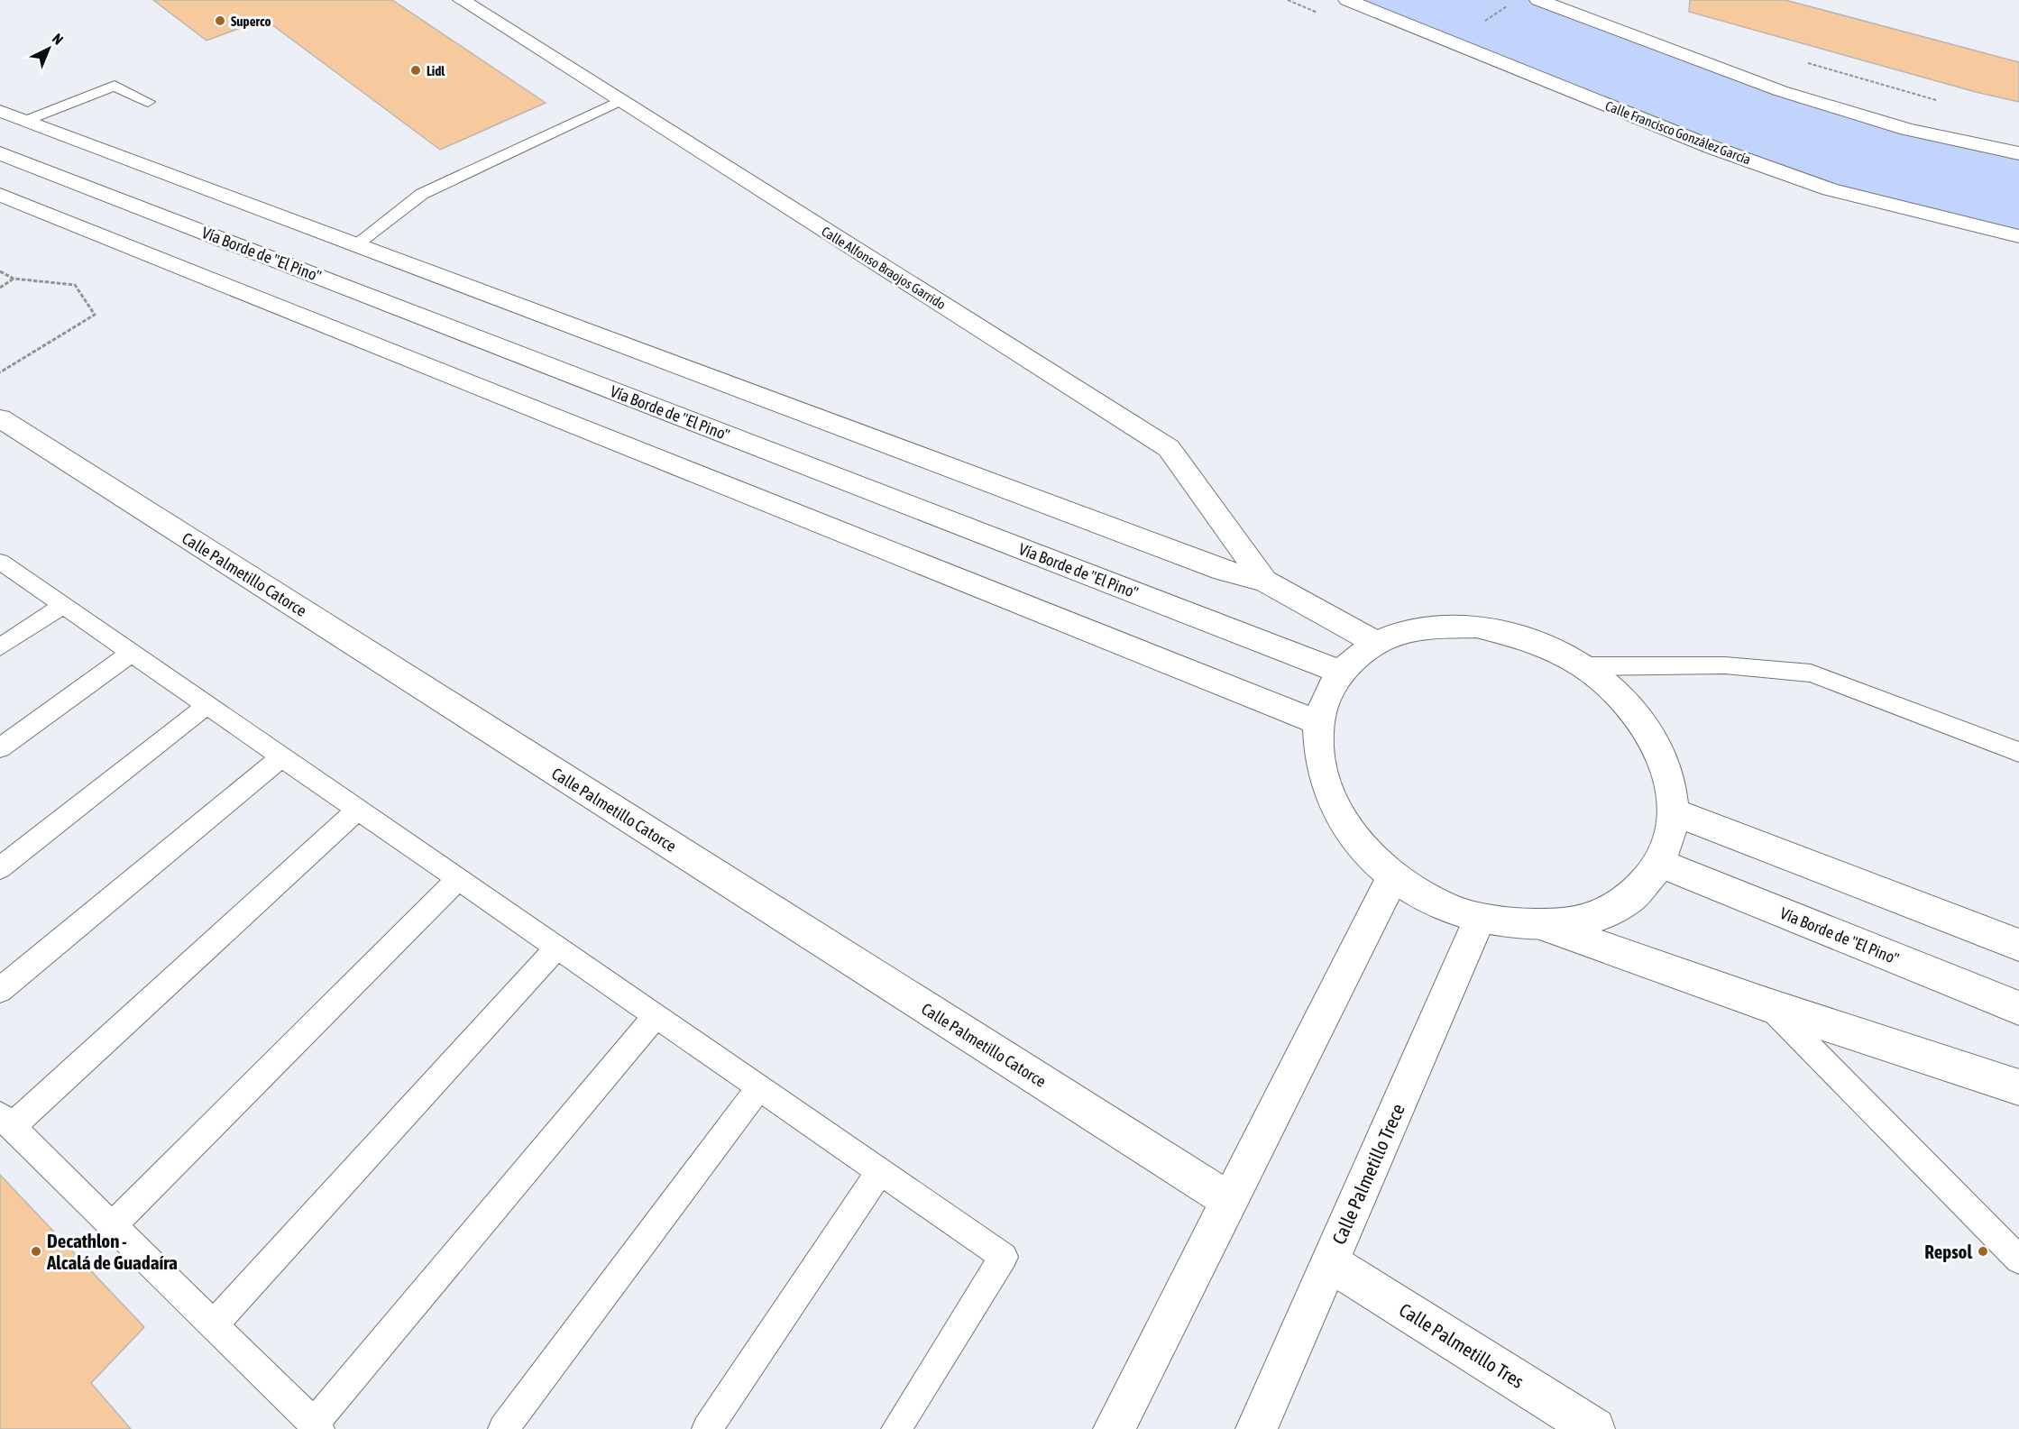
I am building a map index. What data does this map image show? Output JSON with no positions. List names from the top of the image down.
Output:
{
  "streets": {
    "street": [
      "Calle Francisco González García",
      "Vía Borde de \"El Pino\"",
      "Calle Alfonso Braojos Garrido",
      "Calle Palmetillo Catorce",
      "Calle Palmetillo Trece",
      "Calle Palmetillo Tres"
    ]
  },
  "crossings": [
    ["Calle Palmetillo Trece", "Calle Palmetillo Tres"]
  ],
  "places": [
    "Superco",
    "Lidl",
    "Decathlon - Alcalá de Guadaíra",
    "Repsol"
  ],
  "north": "top right"
}
